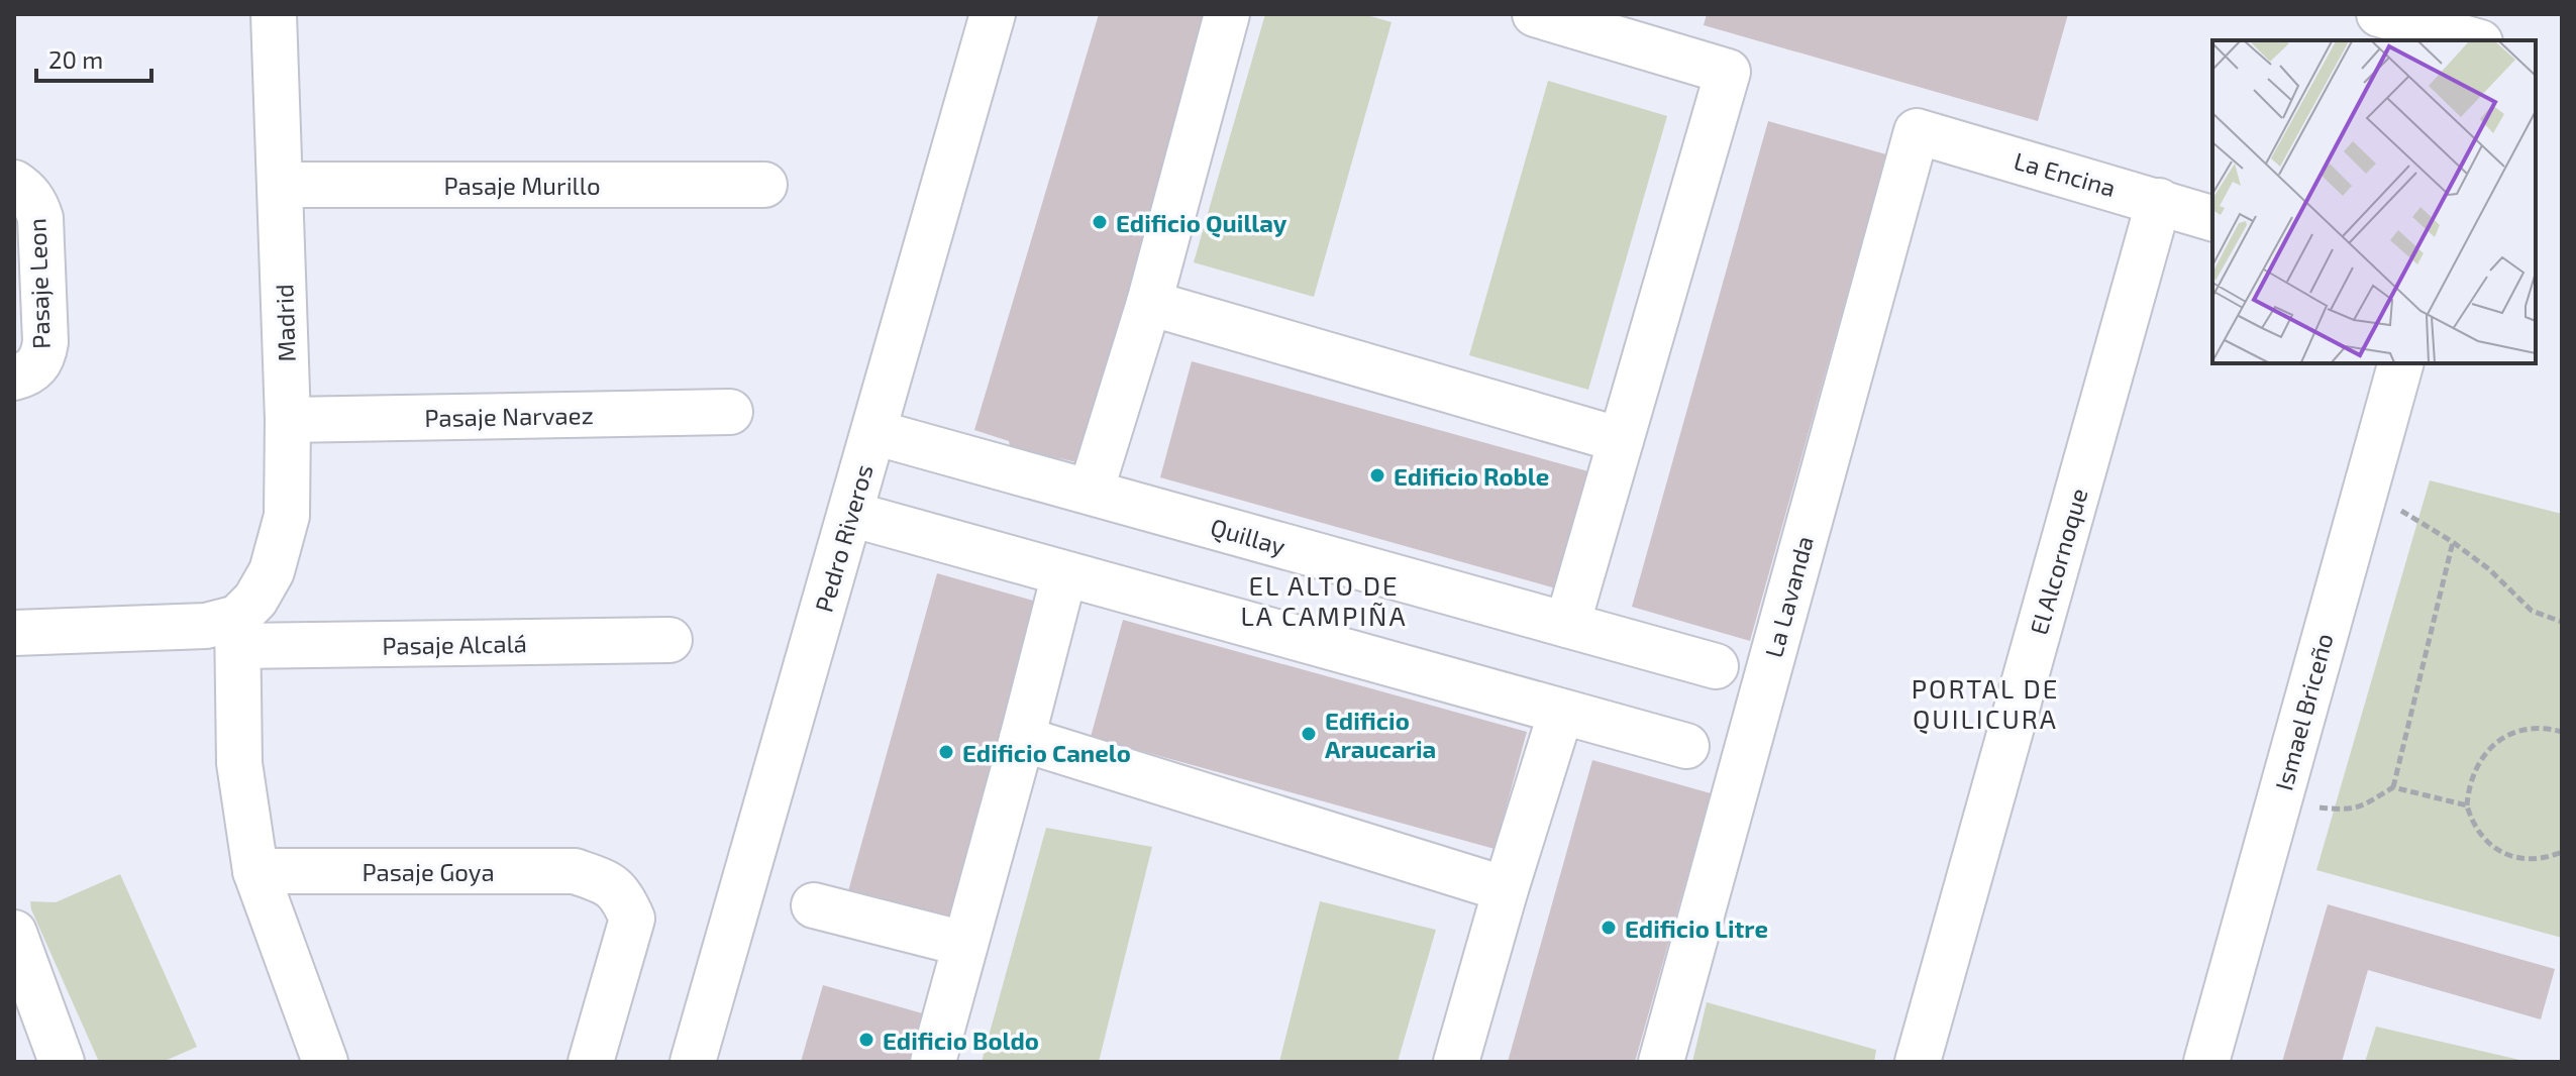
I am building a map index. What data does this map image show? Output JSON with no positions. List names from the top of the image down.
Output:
{
  "streets": {
    "street": [
      "La Encina",
      "Pasaje Murillo",
      "Pasaje Leon",
      "Madrid",
      "Pasaje Narvaez",
      "Quillay",
      "Pedro Riveros",
      "El Alcornoque",
      "La Lavanda",
      "Pasaje Alcalá",
      "Ismael Briceño",
      "Pasaje Goya"
    ]
  },
  "crossings": [
    ["La Encina", "El Alcornoque"],
    ["La Encina", "La Lavanda"],
    ["Pasaje Murillo", "Madrid"],
    ["Madrid", "Pasaje Narvaez"],
    ["Madrid", "Pasaje Alcalá"],
    ["Quillay", "Pedro Riveros"]
  ],
  "districts": ["EL ALTO DE LA CAMPIÑA", "PORTAL DE QUILICURA"],
  "places": [
    "Edificio Quillay",
    "Edificio Roble",
    "Edificio Araucaria",
    "Edificio Canelo",
    "Edificio Litre",
    "Edificio Boldo"
  ],
  "scale_bar": "20 m"
}
